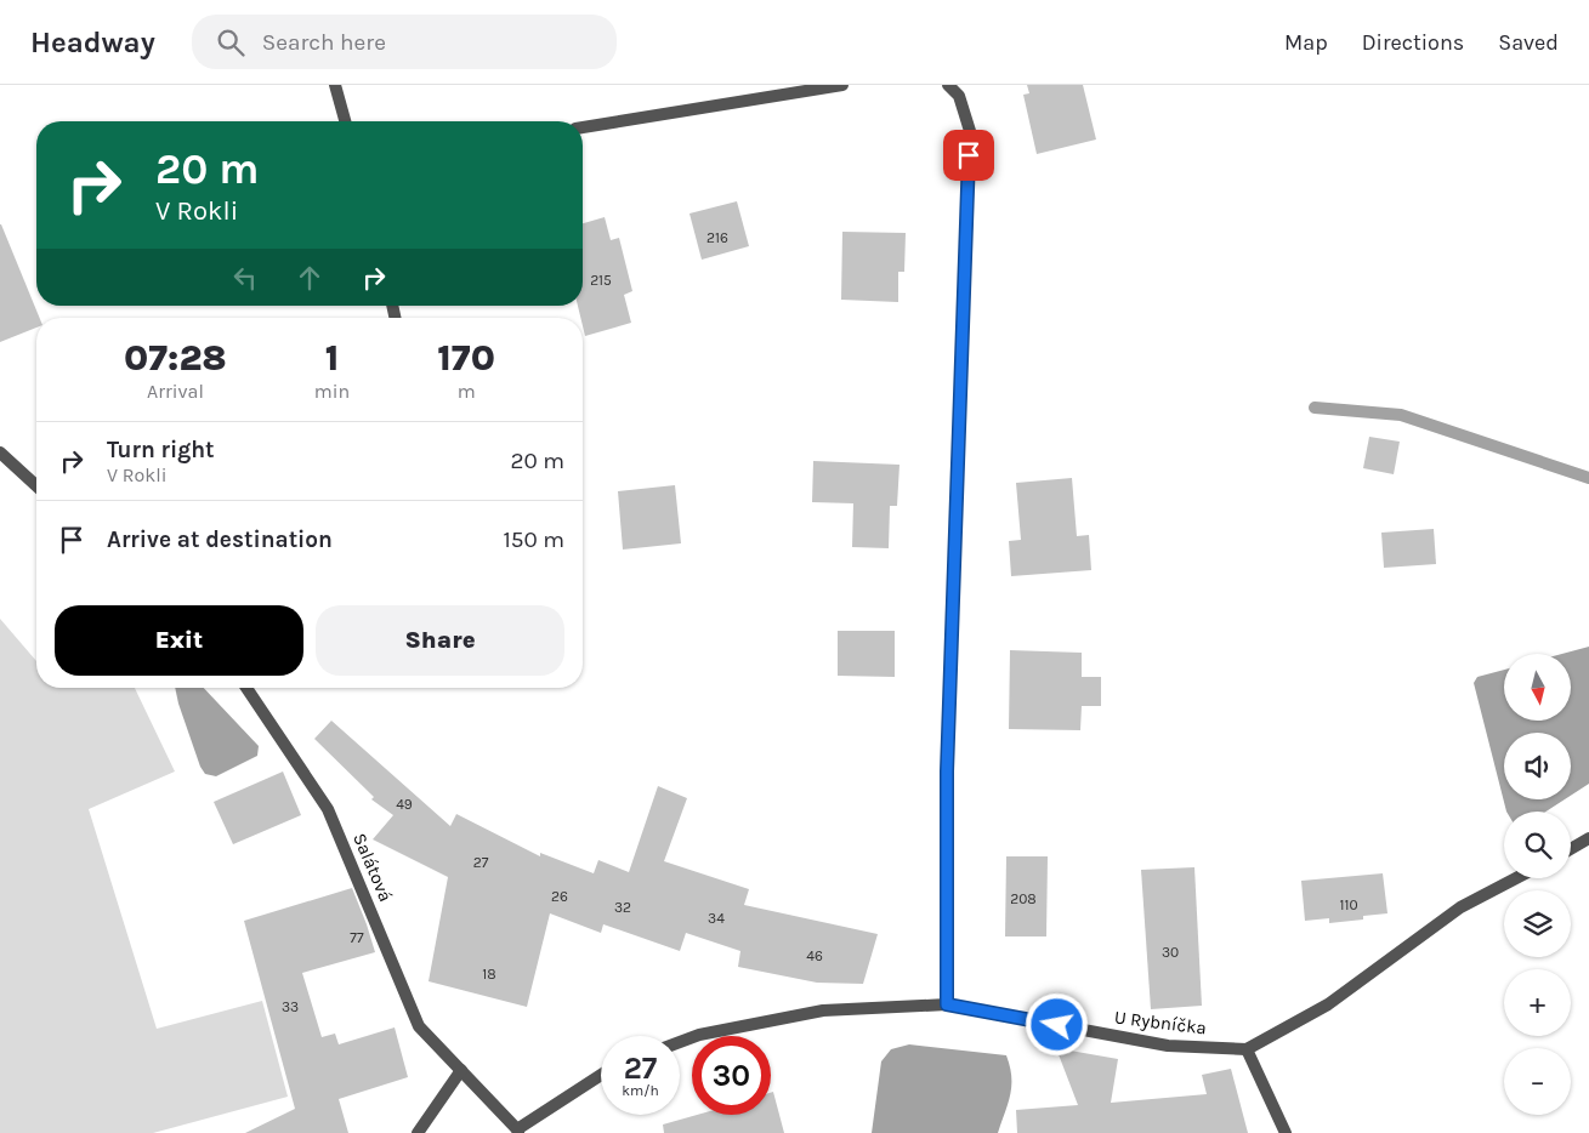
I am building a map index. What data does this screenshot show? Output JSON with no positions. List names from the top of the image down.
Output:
{
  "streets": {
    "street": ["Salátová", "U Rybníčka"]
  },
  "house_numbers": [
    "216",
    "215",
    "49",
    "27",
    "26",
    "208",
    "110",
    "32",
    "34",
    "77",
    "30",
    "46",
    "18",
    "33"
  ],
  "north": "bottom",
  "page": {
    "header": "Headway",
    "search": "Search here",
    "nav": ["Map", "Directions", "Saved"],
    "turn": ["20 m", "V Rokli"],
    "eta": [
      "07:28",
      "Arrival",
      "1",
      "min",
      "170",
      "m"
    ],
    "list": [
      {
        "name": "Turn right",
        "note": "V Rokli",
        "value": "20 m"
      },
      {
        "name": "Arrive at destination",
        "value": "150 m"
      }
    ],
    "buttons": ["Exit", "Share"],
    "map_buttons": ["+", "−"],
    "speed": "27 km/h",
    "limit": "30"
  }
}
